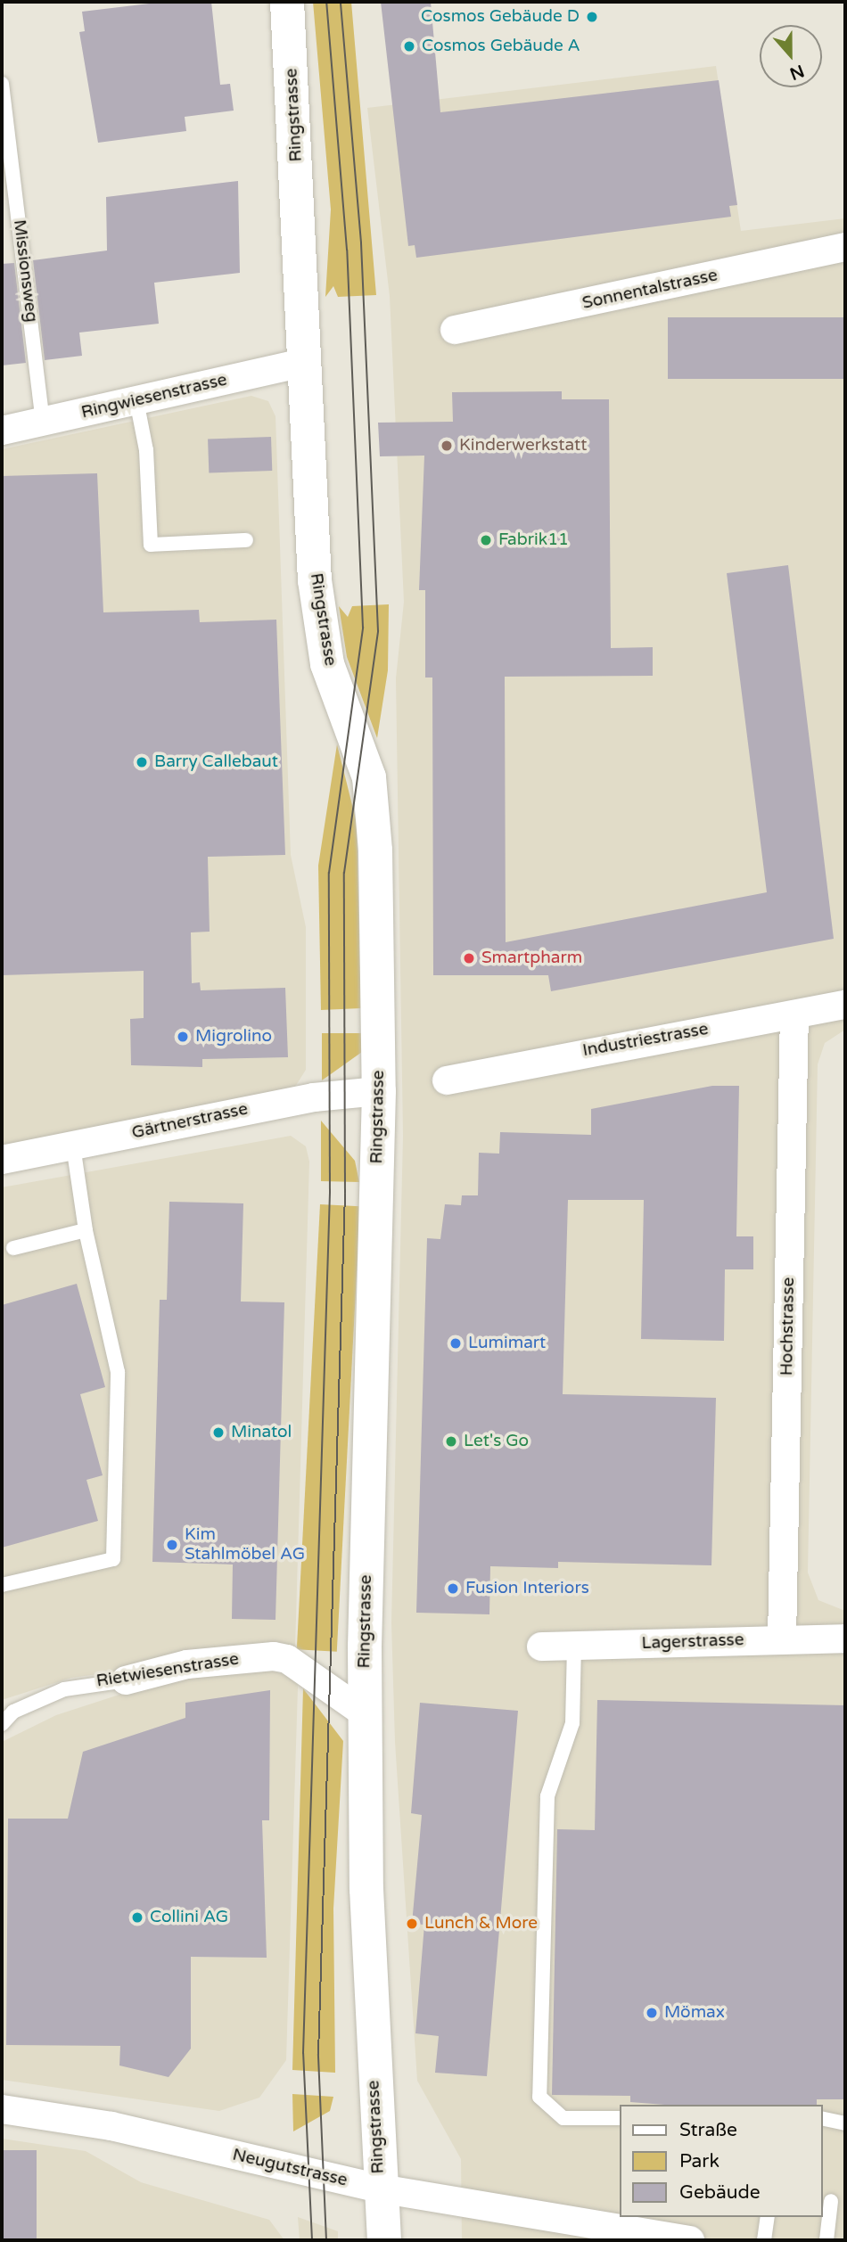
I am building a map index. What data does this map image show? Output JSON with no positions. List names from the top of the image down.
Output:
{
  "streets": {
    "main road": ["Ringstrasse"],
    "street": [
      "Sonnentalstrasse",
      "Ringwiesenstrasse",
      "Industriestrasse",
      "Gärtnerstrasse",
      "Hochstrasse",
      "Lagerstrasse",
      "Rietwiesenstrasse",
      "Neugutstrasse"
    ],
    "lane": ["Missionsweg"]
  },
  "crossings": [
    ["Ringstrasse", "Ringwiesenstrasse"],
    ["Ringstrasse", "Gärtnerstrasse"],
    ["Ringstrasse", "Rietwiesenstrasse"],
    ["Ringstrasse", "Neugutstrasse"],
    ["Missionsweg", "Ringwiesenstrasse"],
    ["Industriestrasse", "Hochstrasse"],
    ["Hochstrasse", "Lagerstrasse"]
  ],
  "places": [
    "Cosmos Gebäude D",
    "Cosmos Gebäude A",
    "Kinderwerkstatt",
    "Fabrik11",
    "Barry Callebaut",
    "Smartpharm",
    "Migrolino",
    "Lumimart",
    "Minatol",
    "Let's Go",
    "Kim Stahlmöbel AG",
    "Fusion Interiors",
    "Collini AG",
    "Lunch & More",
    "Mömax"
  ],
  "legend": ["Straße", "Park", "Gebäude"],
  "north": "bottom"
}
